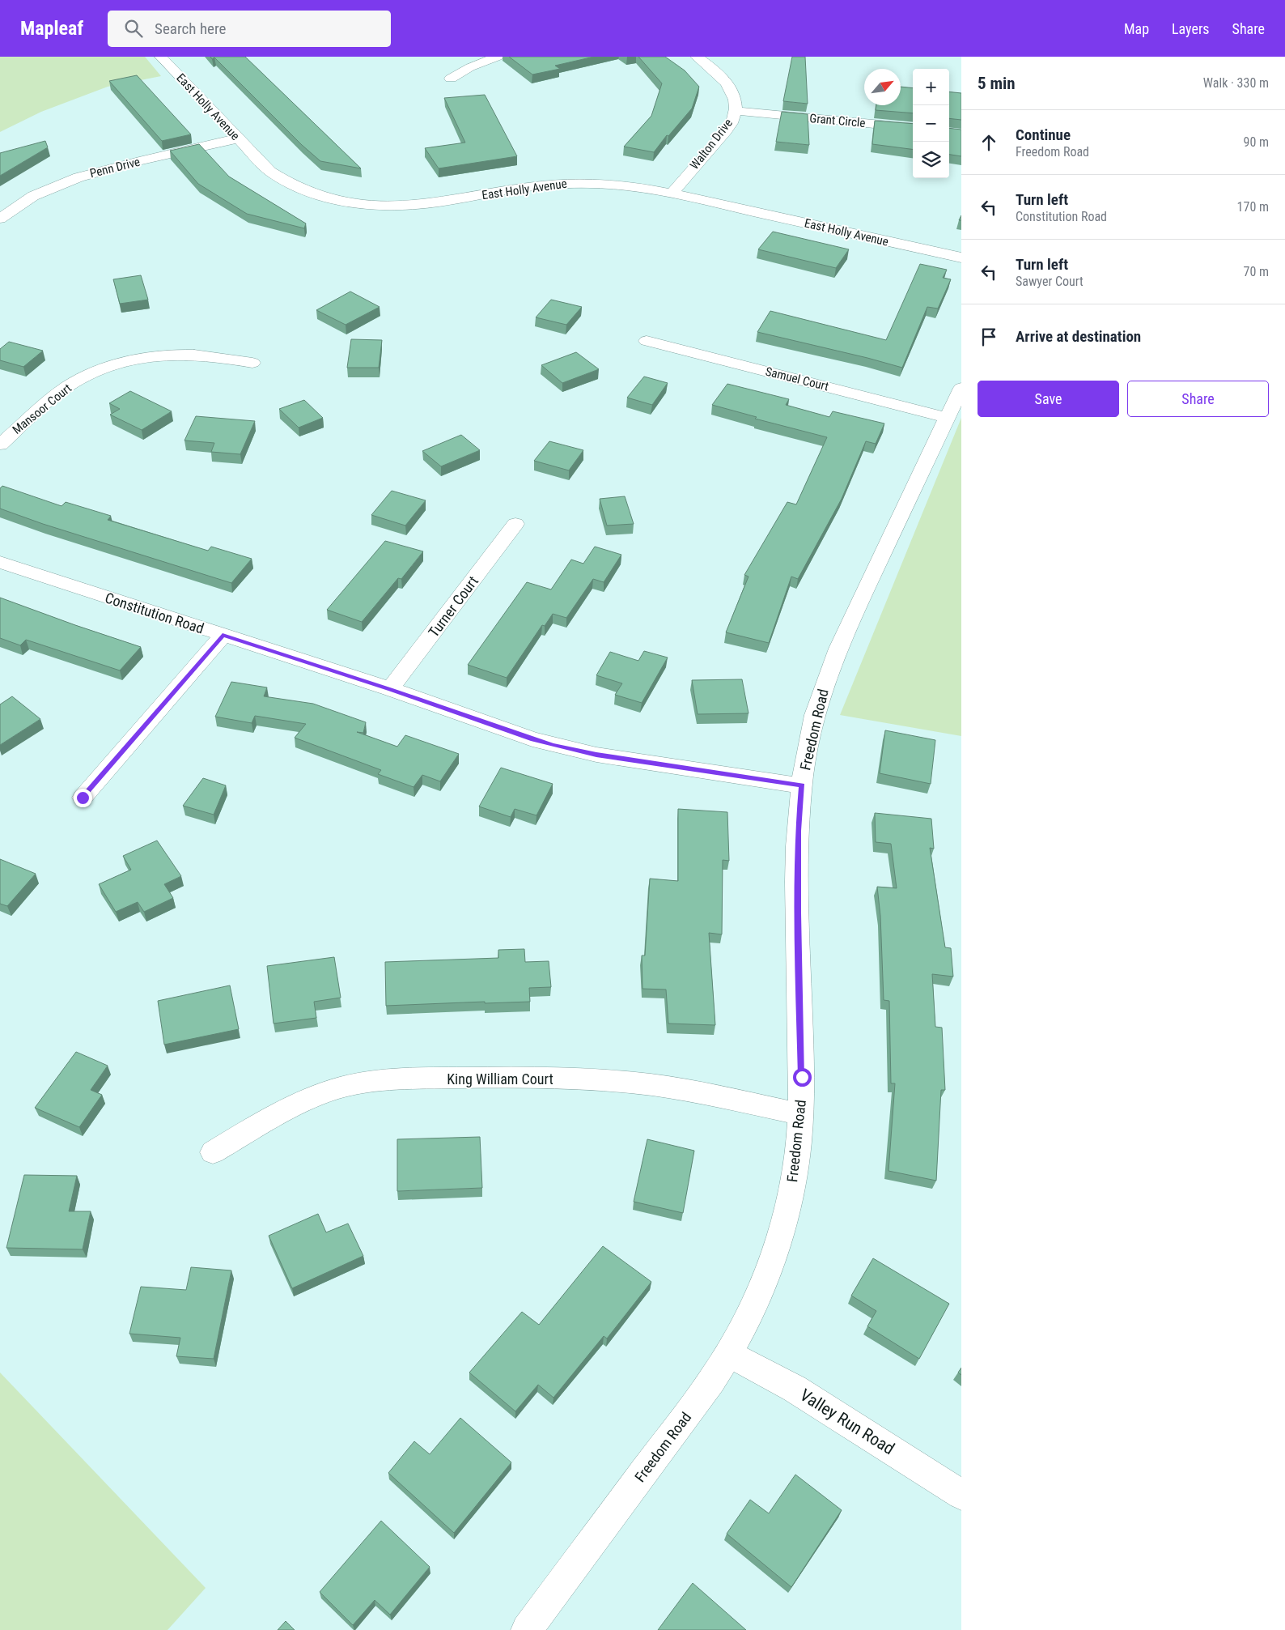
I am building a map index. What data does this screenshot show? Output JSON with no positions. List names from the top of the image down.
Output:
{
  "streets": {
    "street": [
      "East Holly Avenue",
      "Grant Circle",
      "Walton Drive",
      "Penn Drive",
      "Samuel Court",
      "Mansoor Court",
      "Turner Court",
      "Constitution Road",
      "Freedom Road",
      "King William Court",
      "Valley Run Road"
    ]
  },
  "crossings": [
    ["East Holly Avenue", "Walton Drive"],
    ["East Holly Avenue", "Penn Drive"],
    ["Grant Circle", "Walton Drive"],
    ["Samuel Court", "Freedom Road"],
    ["Turner Court", "Constitution Road"],
    ["Constitution Road", "Freedom Road"],
    ["Freedom Road", "King William Court"],
    ["Freedom Road", "Valley Run Road"]
  ],
  "north": "top right",
  "page": {
    "header": "Mapleaf",
    "search": "Search here",
    "nav": ["Map", "Layers", "Share"],
    "heading": ["5 min", "Walk · 330 m"],
    "map_buttons": ["+", "−"],
    "list": [
      ["Continue", "Freedom Road", "90 m"],
      ["Turn left", "Constitution Road", "170 m"],
      ["Turn left", "Sawyer Court", "70 m"],
      "Arrive at destination"
    ],
    "buttons": ["Save", "Share"]
  }
}
